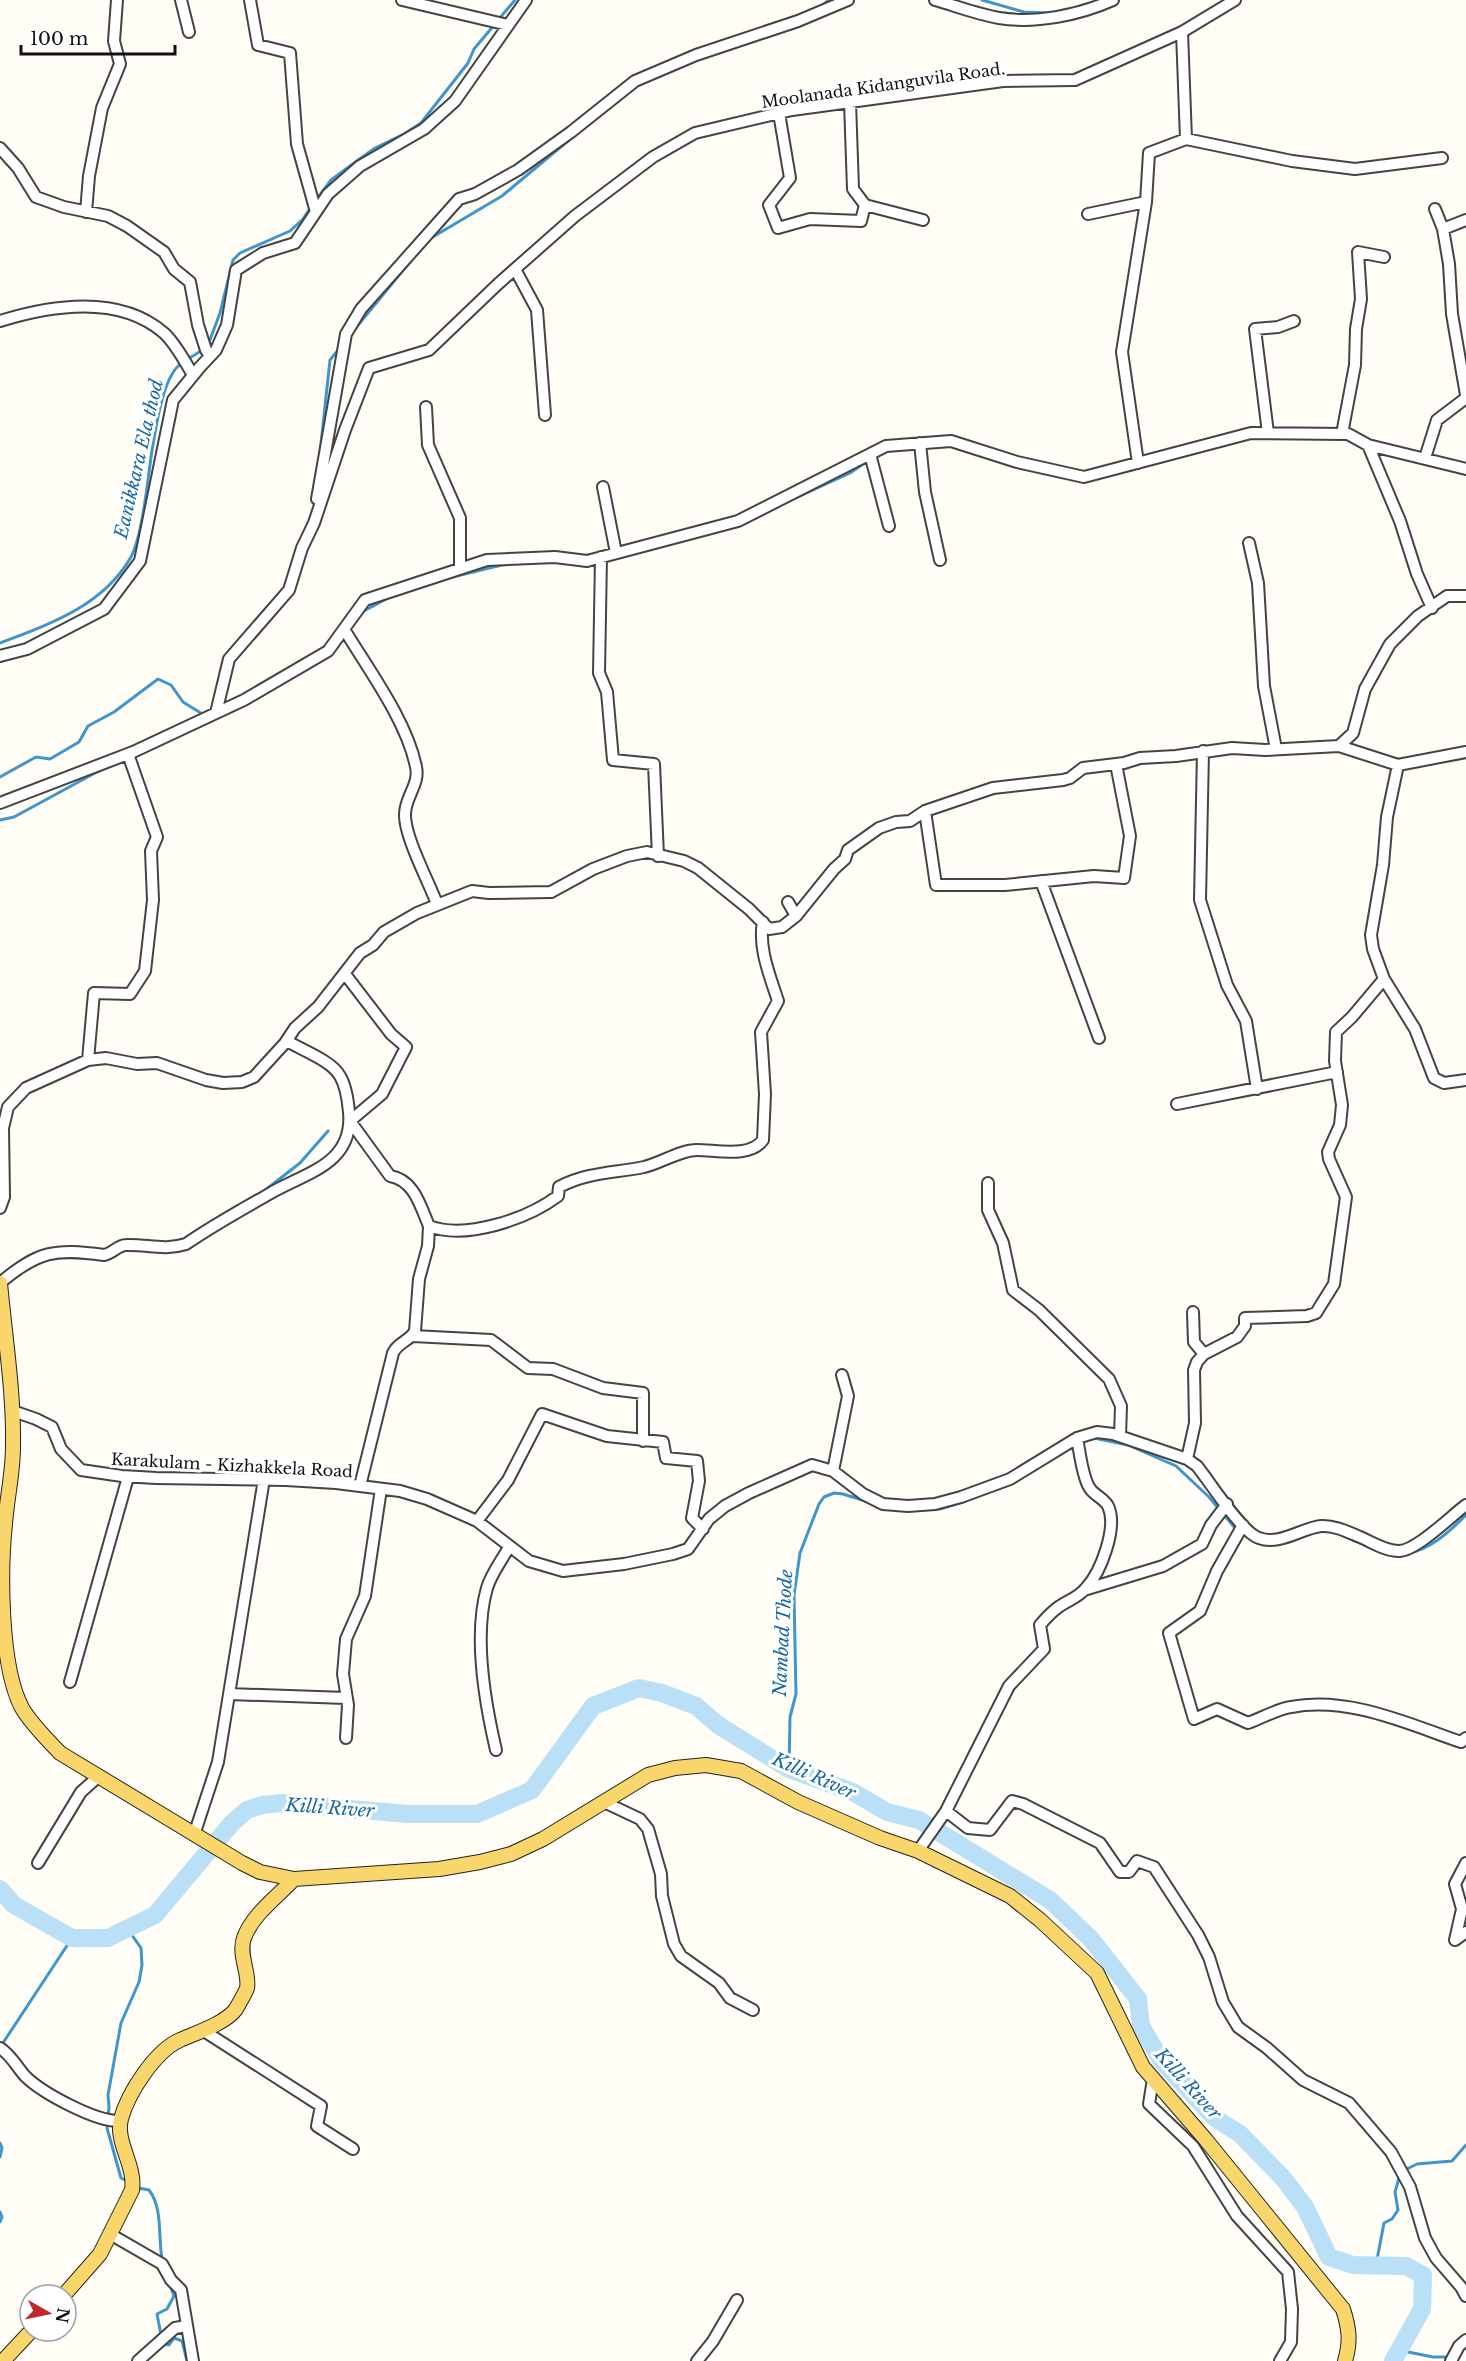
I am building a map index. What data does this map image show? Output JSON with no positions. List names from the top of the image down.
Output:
{
  "streets": {
    "street": ["Moolanada Kidanguvila Road.", "Karakulam - Kizhakkela Road"]
  },
  "water": ["Eanikkara Ela thod", "Nambad Thode", "Killi River"],
  "scale_bar": "100 m",
  "north": "right"
}
